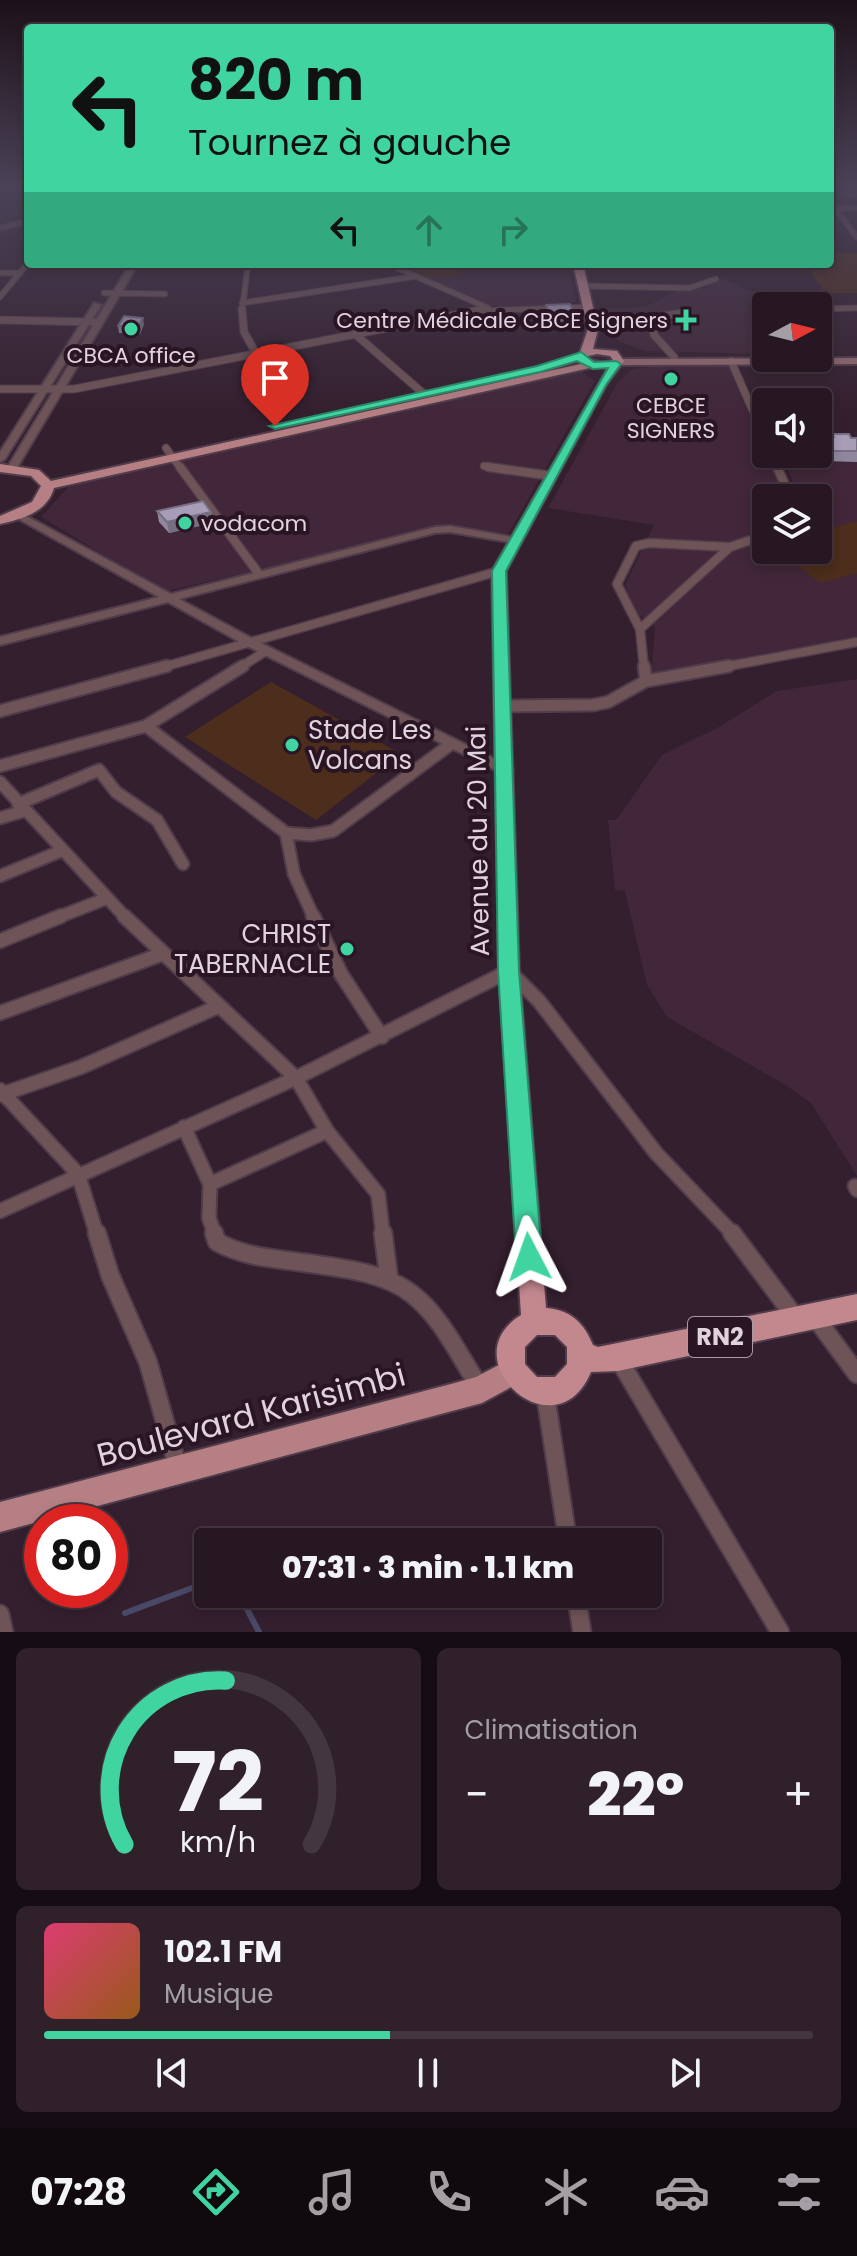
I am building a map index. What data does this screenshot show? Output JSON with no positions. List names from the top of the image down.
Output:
{
  "streets": {
    "highway": ["Avenue du 20 Mai", "RN2"],
    "main road": ["Boulevard Karisimbi"]
  },
  "crossings": [
    ["Avenue du 20 Mai", "RN2"],
    ["Avenue du 20 Mai", "Boulevard Karisimbi"],
    ["RN2", "Boulevard Karisimbi"]
  ],
  "places": {
    "health": ["Centre Médicale CBCE Signers"],
    "other": [
      "CBCA office",
      "CEBCE SIGNERS",
      "vodacom",
      "Stade Les Volcans",
      "CHRIST TABERNACLE"
    ]
  },
  "north": "right",
  "page": {
    "turn": ["820 m", "Tournez à gauche"],
    "limit": "80",
    "trip": "07:31 · 3 min · 1.1 km",
    "tile": "Climatisation",
    "heat": ["−", "22°", "+"],
    "song": ["102.1 FM", "Musique"],
    "tabs": "07:28",
    "gauge": ["72", "km/h"]
  }
}
